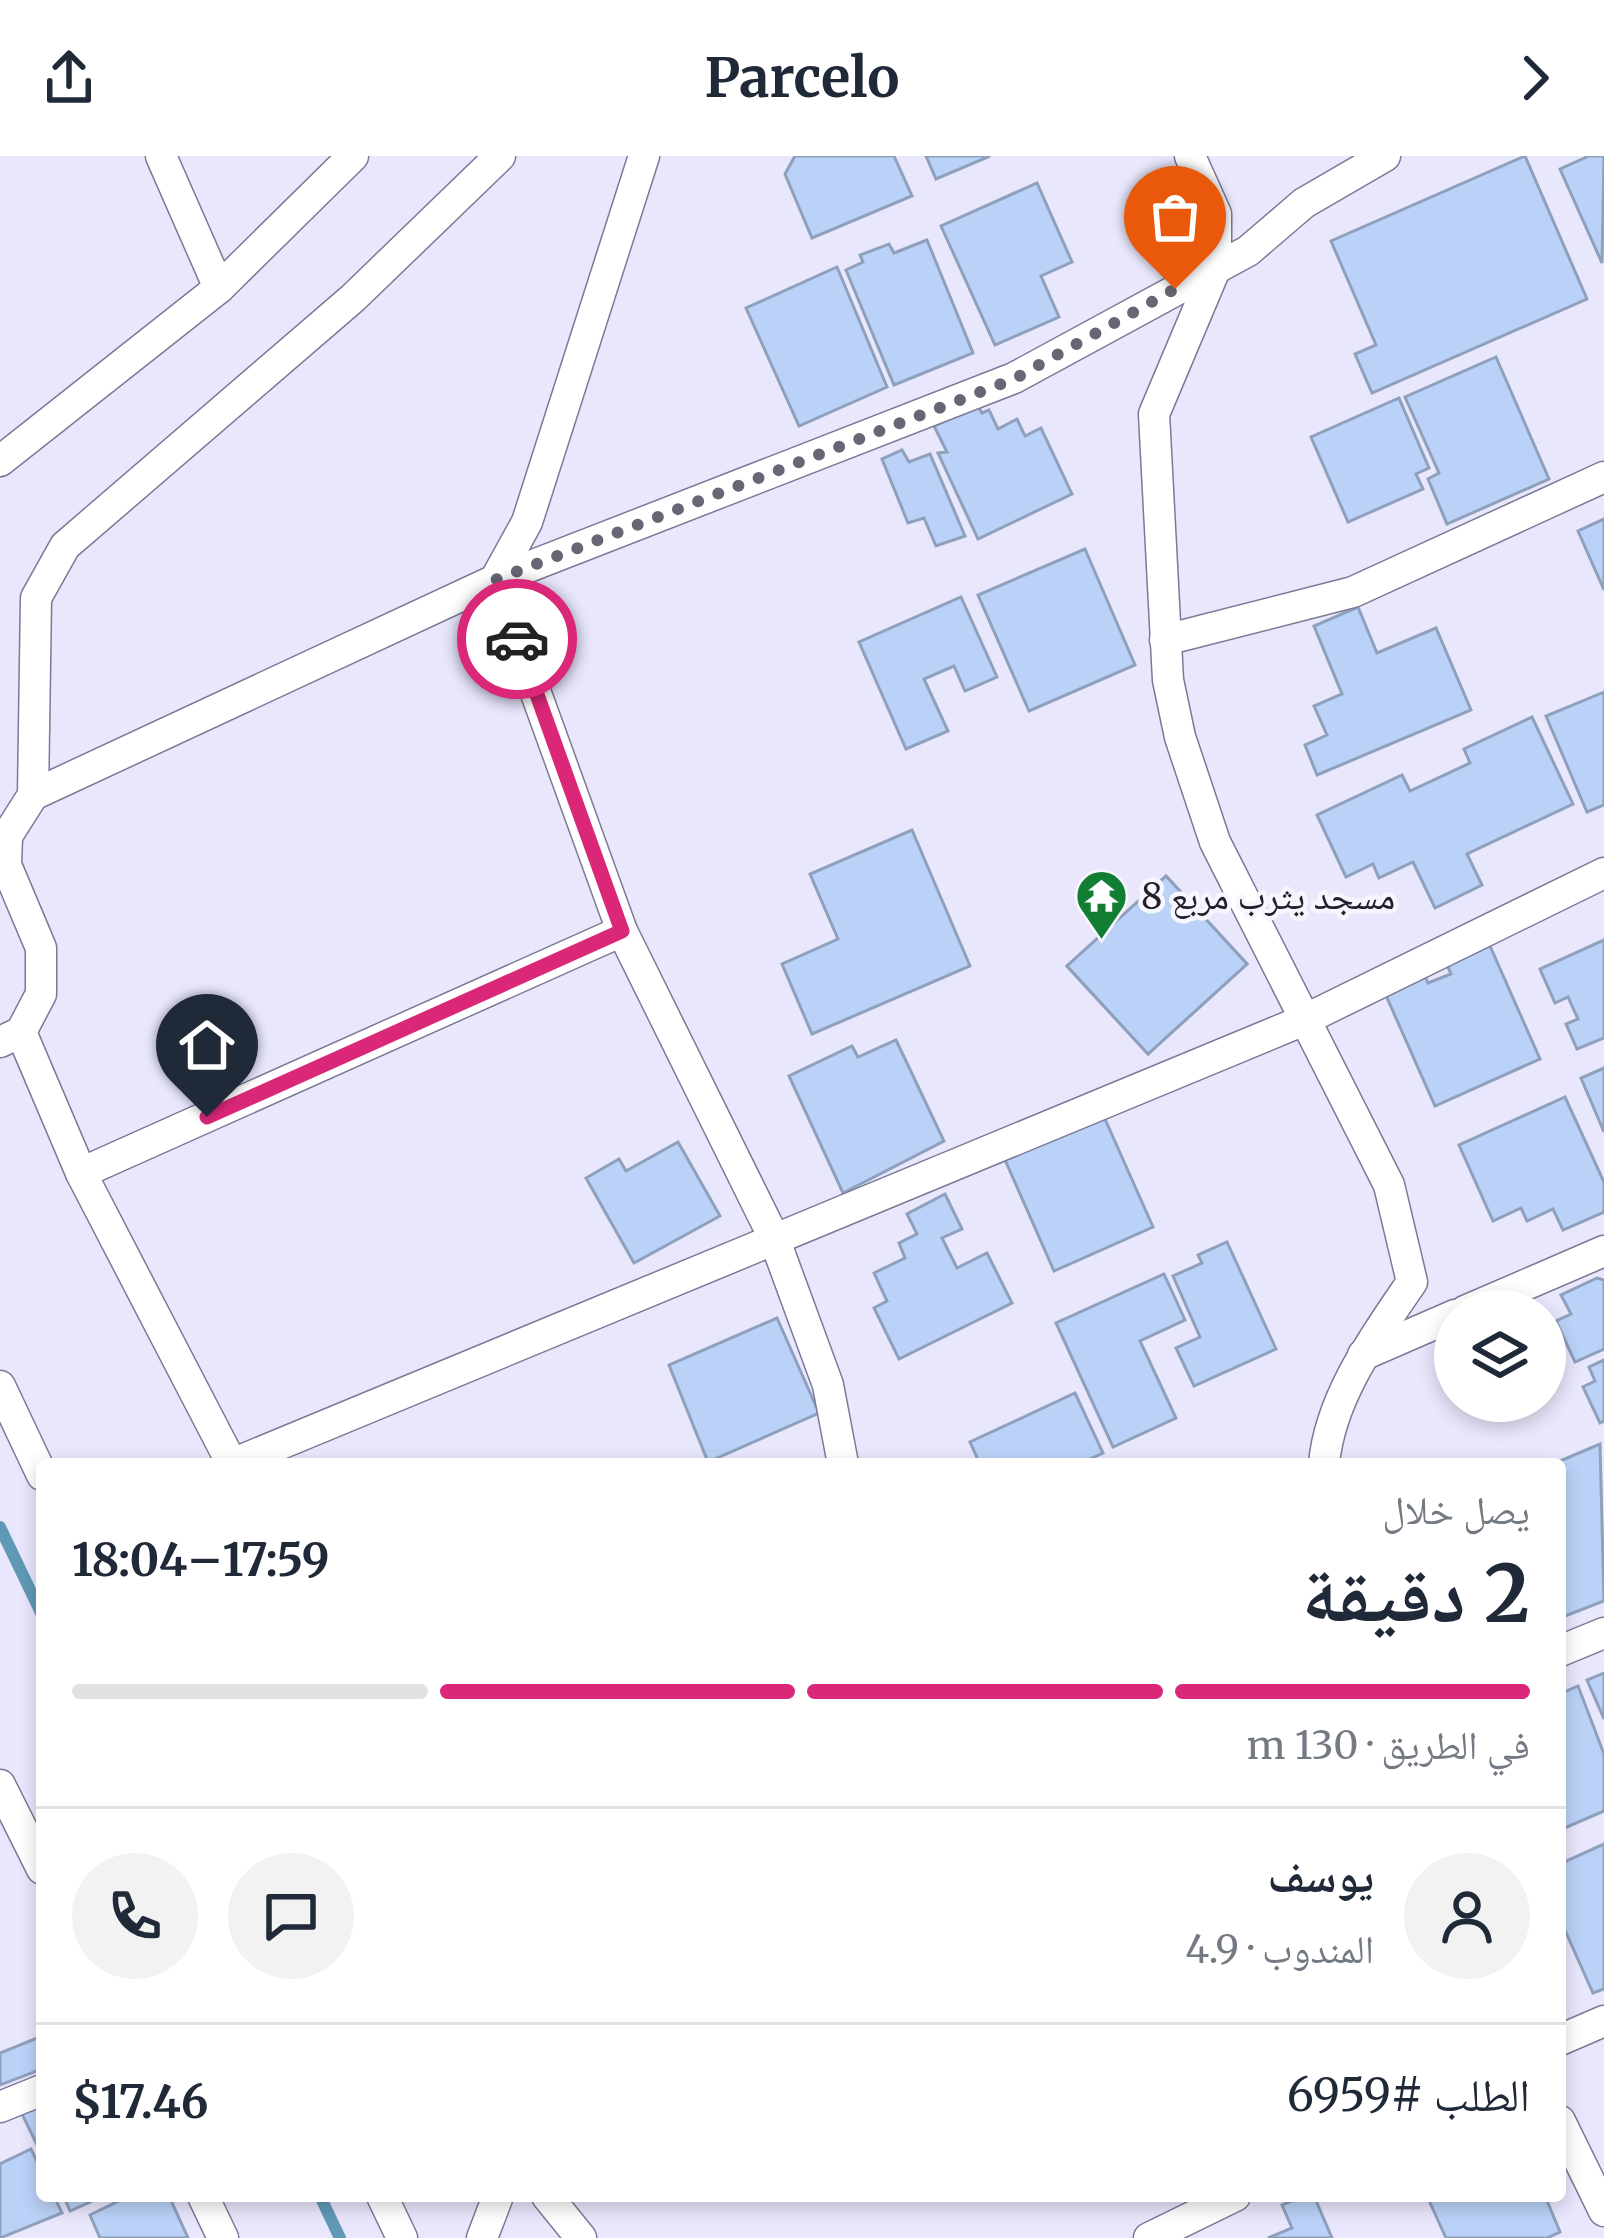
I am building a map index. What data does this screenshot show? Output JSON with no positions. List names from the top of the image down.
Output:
{
  "places": {
    "temple": ["مسجد يثرب مربع 8"]
  },
  "page": {
    "header": "Parcelo",
    "heading": ["2 دقيقة", "يصل خلال", "17:59–18:04"],
    "panel": [
      "يوسف",
      "المندوب · 4.9",
      "الطلب #6959",
      "$17.46"
    ],
    "bar": "في الطريق · 130 m"
  }
}
